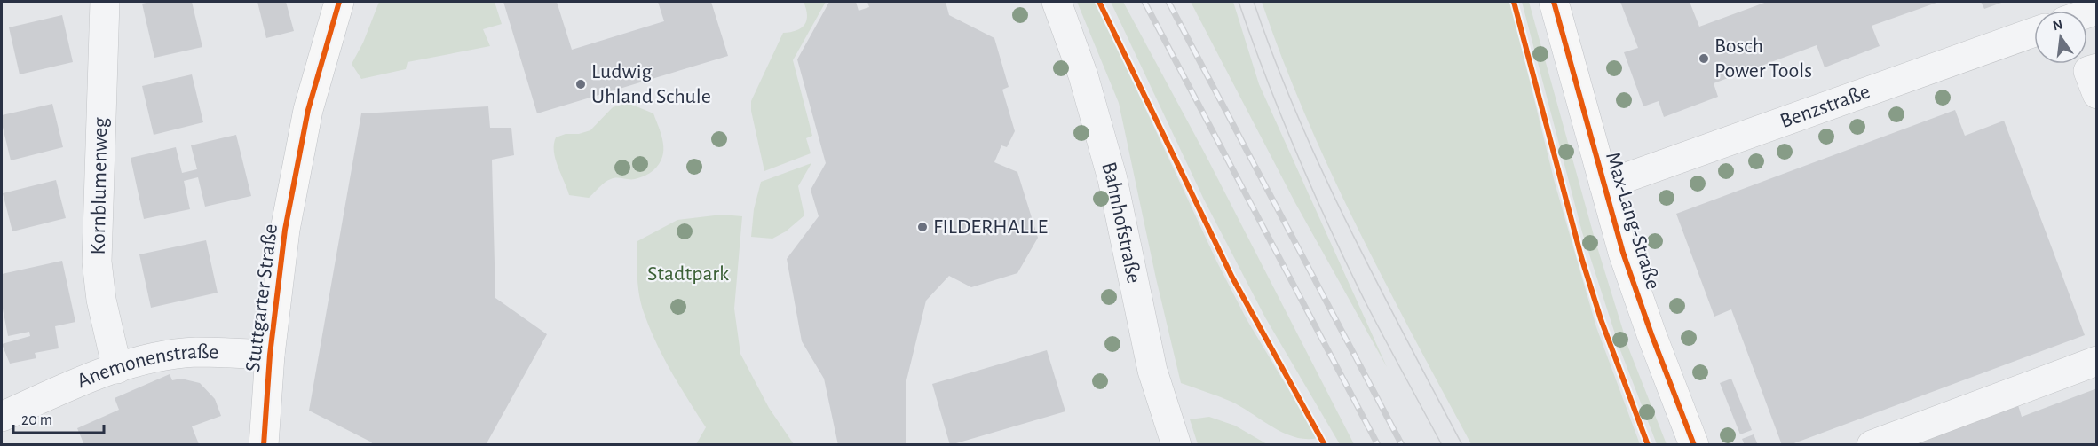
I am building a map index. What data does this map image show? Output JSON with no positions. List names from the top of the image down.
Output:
{
  "streets": {
    "main road": ["Max-Lang-Straße", "Stuttgarter Straße"],
    "street": [
      "Benzstraße",
      "Kornblumenweg",
      "Bahnhofstraße",
      "Anemonenstraße"
    ]
  },
  "crossings": [
    ["Benzstraße", "Max-Lang-Straße"],
    ["Kornblumenweg", "Anemonenstraße"],
    ["Stuttgarter Straße", "Anemonenstraße"]
  ],
  "parks": ["Stadtpark"],
  "places": ["Bosch Power Tools", "Ludwig Uhland Schule", "FILDERHALLE"],
  "scale_bar": "20 m",
  "north": "top"
}
